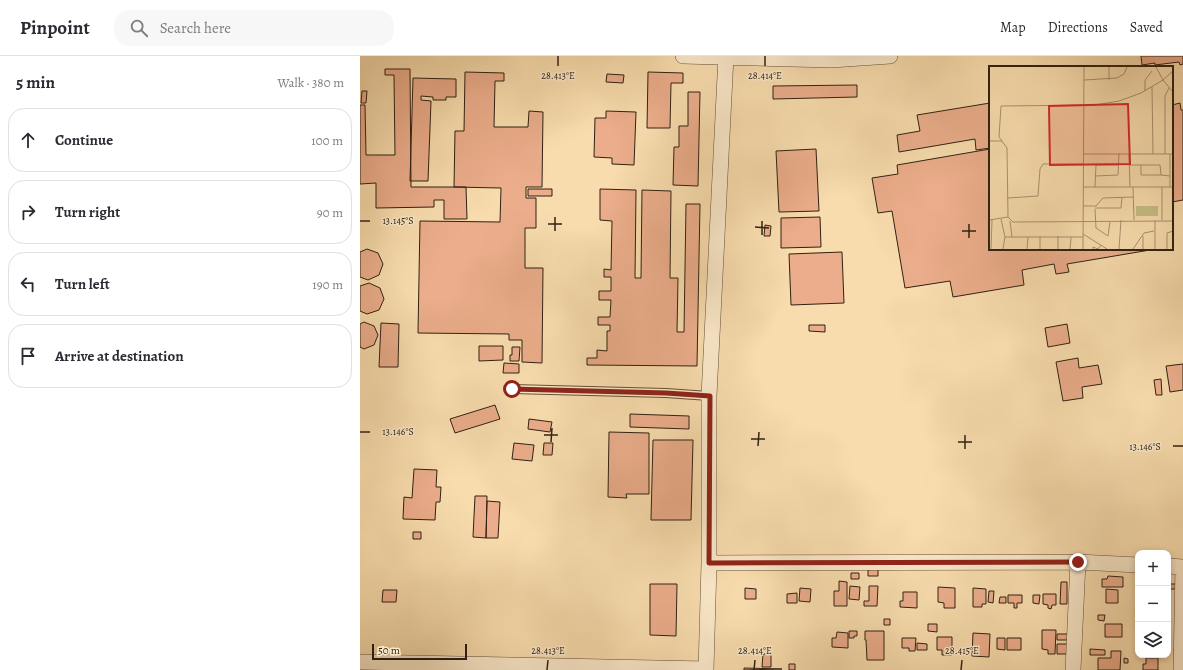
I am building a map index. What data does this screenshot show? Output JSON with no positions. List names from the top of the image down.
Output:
{
  "scale_bar": "50 m",
  "page": {
    "header": "Pinpoint",
    "search": "Search here",
    "nav": ["Map", "Directions", "Saved"],
    "heading": ["5 min", "Walk · 380 m"],
    "list": [
      ["Continue", "100 m"],
      ["Turn right", "90 m"],
      ["Turn left", "190 m"],
      "Arrive at destination"
    ],
    "map_buttons": ["+", "−"],
    "scale": "50 m"
  },
  "coordinates": [
    "28.413°E",
    "28.414°E",
    "13.145°S",
    "13.146°S",
    "28.415°E"
  ]
}
